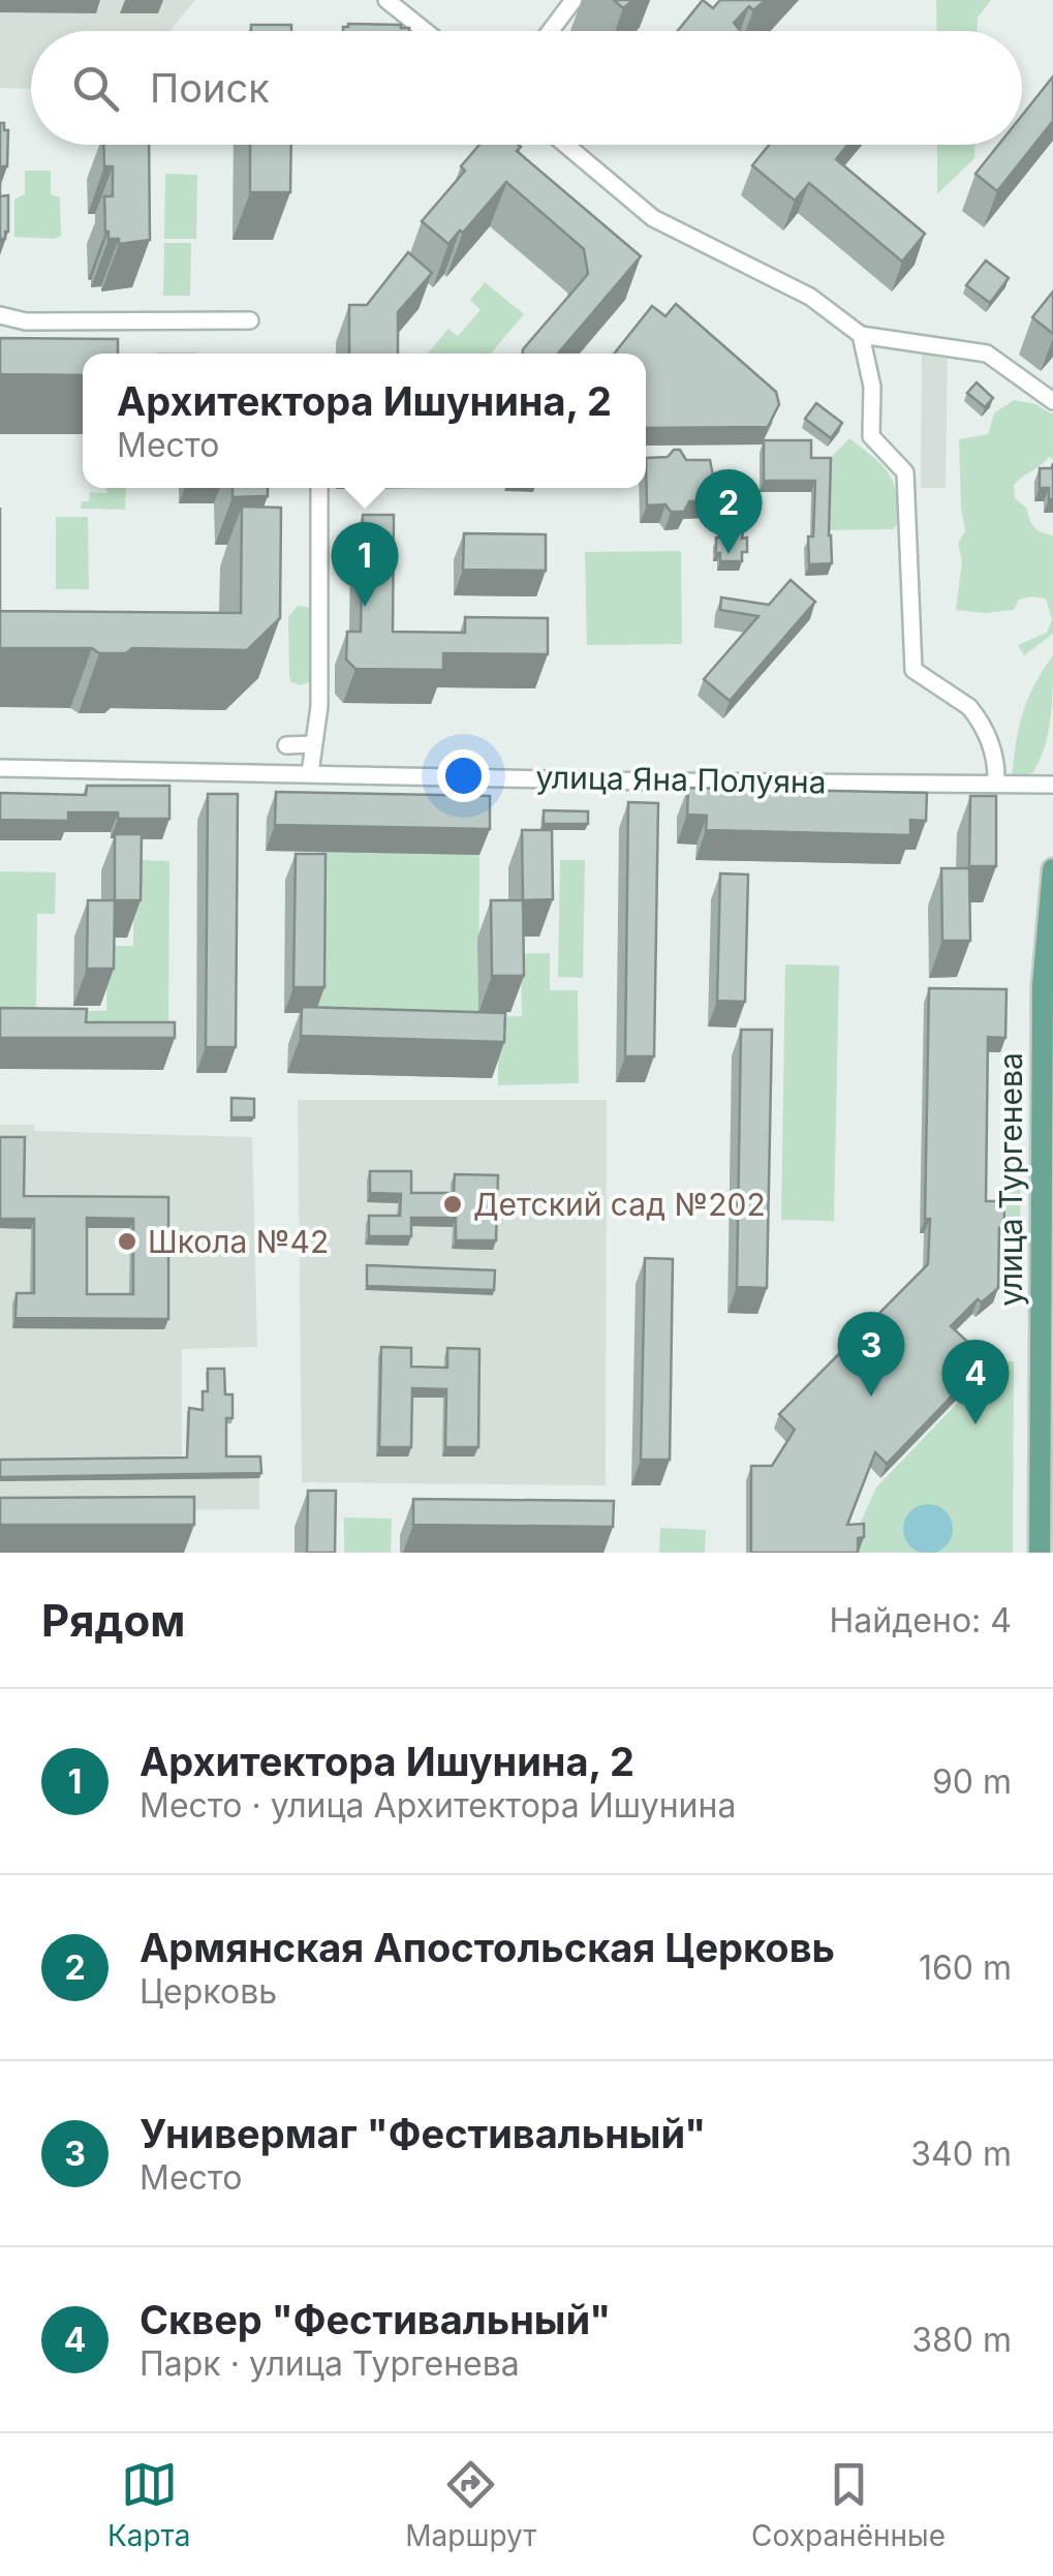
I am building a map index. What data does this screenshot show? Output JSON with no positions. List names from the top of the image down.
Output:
{
  "streets": {
    "main road": ["улица Тургенева"],
    "street": ["улица Яна Полуяна"]
  },
  "places": ["Детский сад №202", "Школа №42"],
  "page": {
    "search": "Поиск",
    "popup": ["Архитектора Ишунина, 2", "Место"],
    "pins": [
      "2",
      "1",
      "3",
      "4"
    ],
    "heading": ["Рядом", "Найдено: 4"],
    "list": [
      {
        "mark": "1",
        "name": "Архитектора Ишунина, 2",
        "note": "Место · улица Архитектора Ишунина",
        "value": "90 m"
      },
      {
        "mark": "2",
        "name": "Армянская Апостольская Церковь",
        "note": "Церковь",
        "value": "160 m"
      },
      {
        "mark": "3",
        "name": "Универмаг \"Фестивальный\"",
        "note": "Место",
        "value": "340 m"
      },
      {
        "mark": "4",
        "name": "Сквер \"Фестивальный\"",
        "note": "Парк · улица Тургенева",
        "value": "380 m"
      }
    ],
    "nav": ["Карта", "Маршрут", "Сохранённые"]
  }
}
